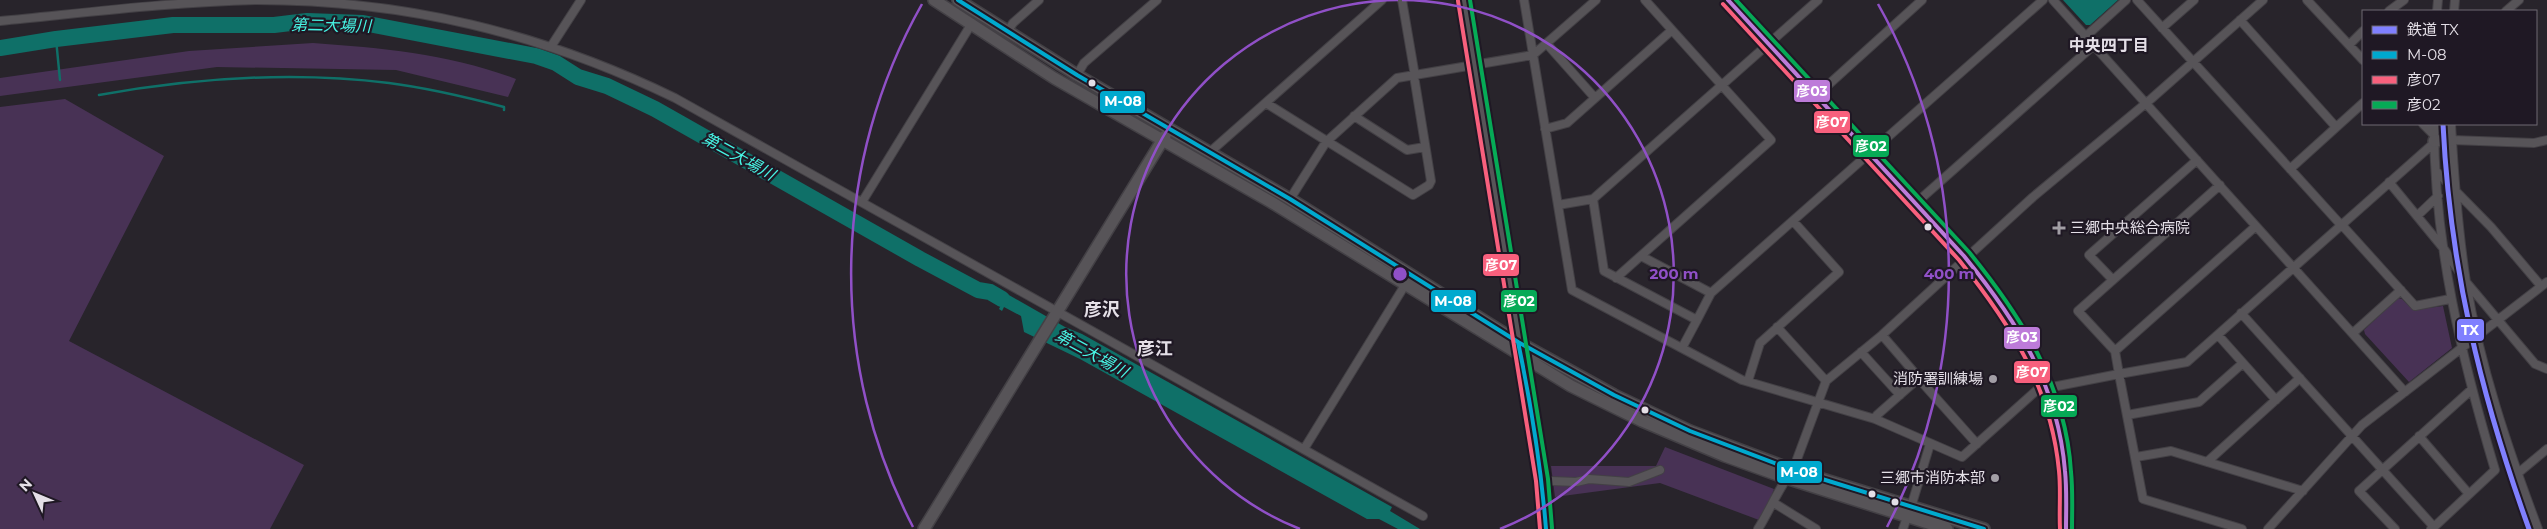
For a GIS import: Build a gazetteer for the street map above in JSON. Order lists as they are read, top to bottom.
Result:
{
  "districts": ["中央四丁目", "彦沢", "彦江"],
  "water": ["第二大場川"],
  "places": {
    "health": ["三郷中央総合病院"],
    "other": ["消防署訓練場", "三郷市消防本部"]
  },
  "lines": [
    "transit line M-08",
    "transit line 彦02",
    "transit line 彦03",
    "transit line 彦07",
    "rail line TX"
  ],
  "legend": [
    "鉄道 TX",
    "M-08",
    "彦07",
    "彦02"
  ],
  "north": "top left",
  "rings": ["200 m", "400 m"]
}
